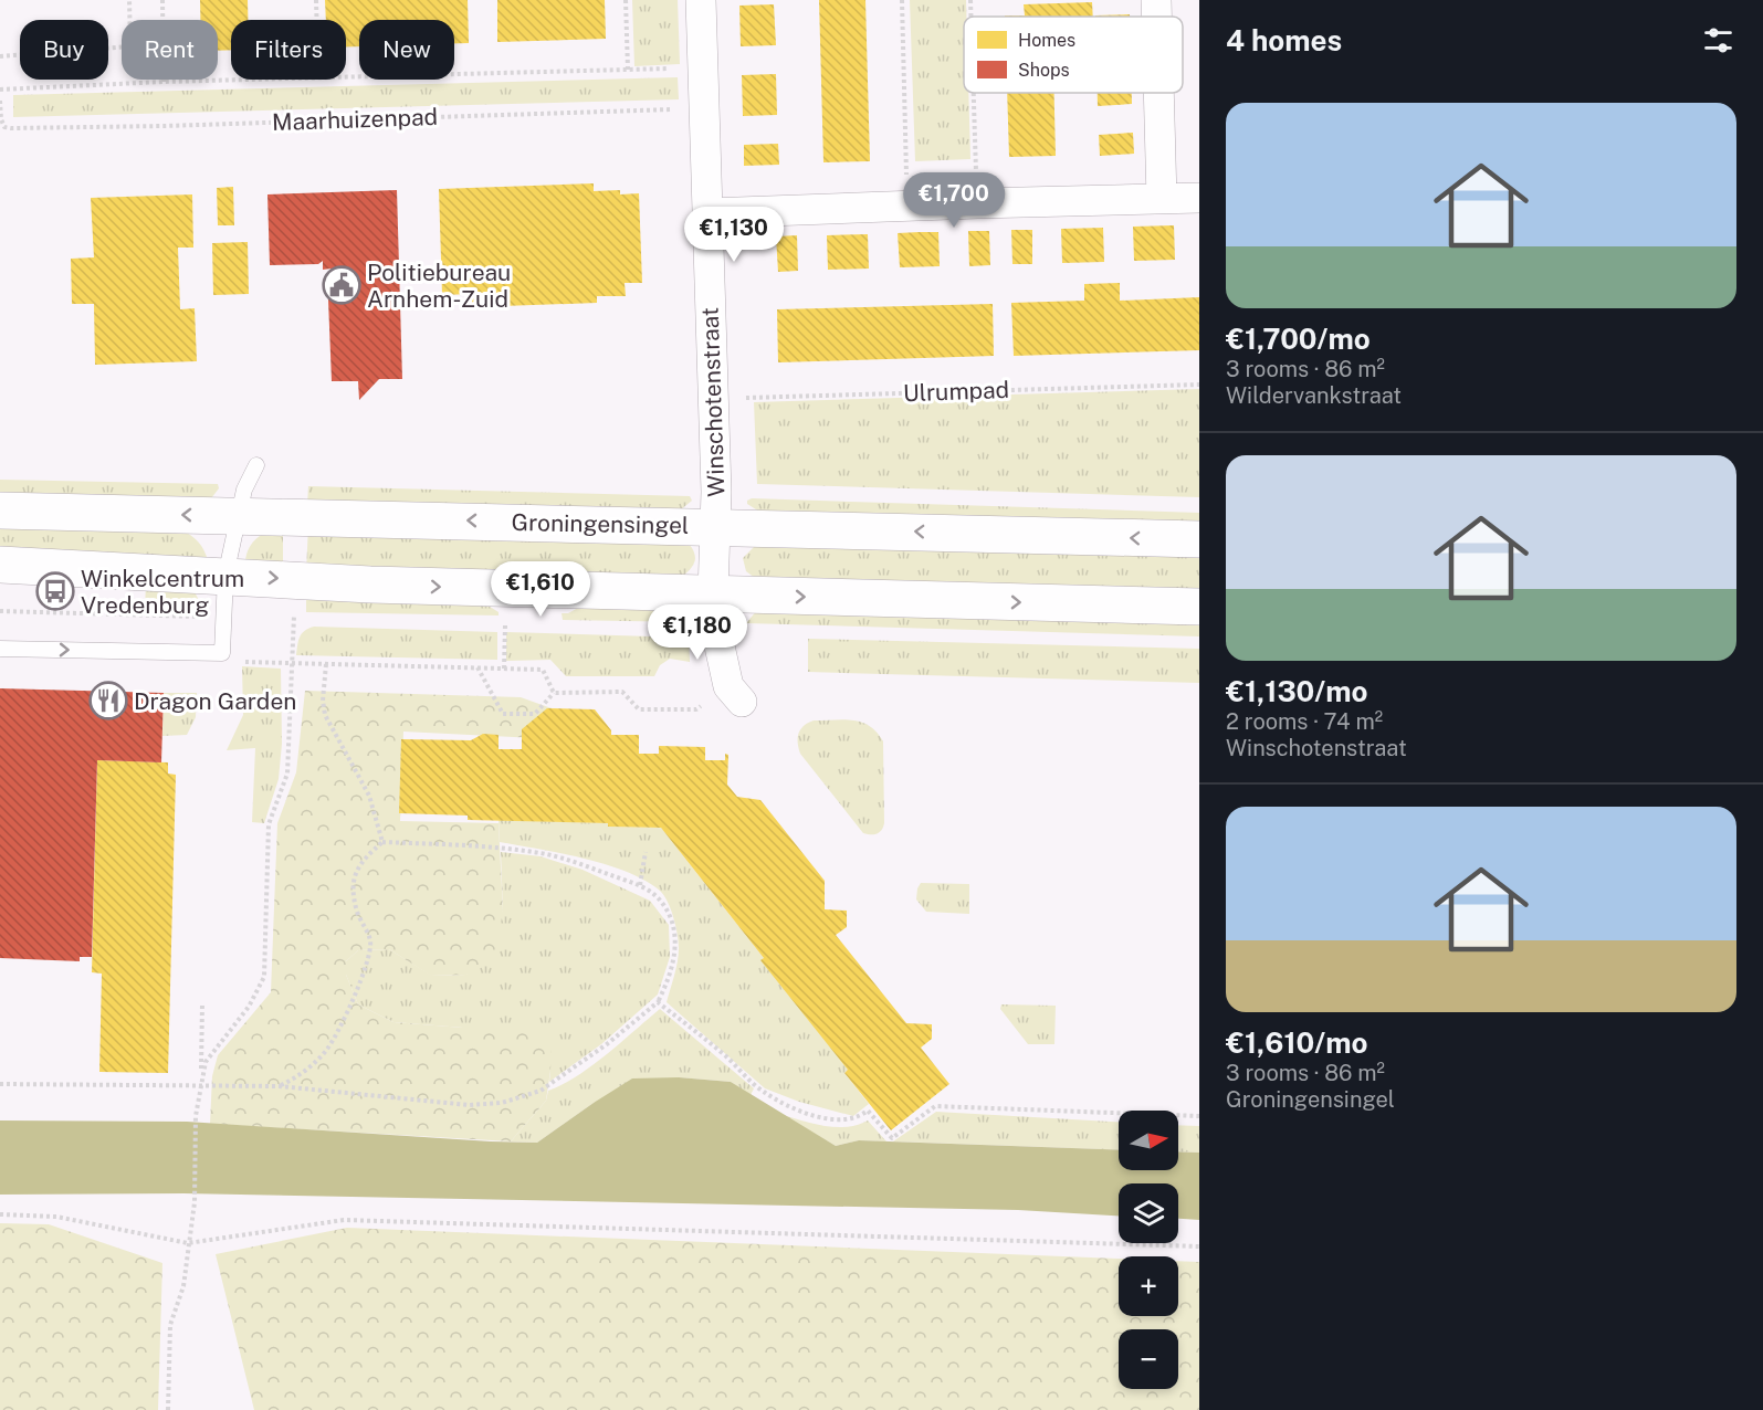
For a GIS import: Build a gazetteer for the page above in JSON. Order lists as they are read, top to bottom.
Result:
{
  "streets": {
    "street": ["Winschotenstraat", "Groningensingel"],
    "path": ["Maarhuizenpad", "Ulrumpad"]
  },
  "crossings": [
    ["Maarhuizenpad", "Winschotenstraat"],
    ["Ulrumpad", "Winschotenstraat"],
    ["Winschotenstraat", "Groningensingel"]
  ],
  "places": {
    "public building": ["Politiebureau Arnhem-Zuid"],
    "bus stop": ["Winkelcentrum Vredenburg"],
    "restaurant": ["Dragon Garden"]
  },
  "legend": ["Homes", "Shops"],
  "north": "right",
  "page": {
    "heading": "4 homes",
    "chip": [
      "Buy",
      "Rent",
      "Filters",
      "New"
    ],
    "list": [
      {
        "name": "€1,700/mo",
        "note": "3 rooms · 86 m² · Wildervankstraat"
      },
      {
        "name": "€1,130/mo",
        "note": "2 rooms · 74 m² · Winschotenstraat"
      },
      {
        "name": "€1,610/mo",
        "note": "3 rooms · 86 m² · Groningensingel"
      }
    ],
    "price": [
      "€1,700",
      "€1,130",
      "€1,610",
      "€1,180"
    ],
    "map_buttons": ["+", "−"]
  }
}
